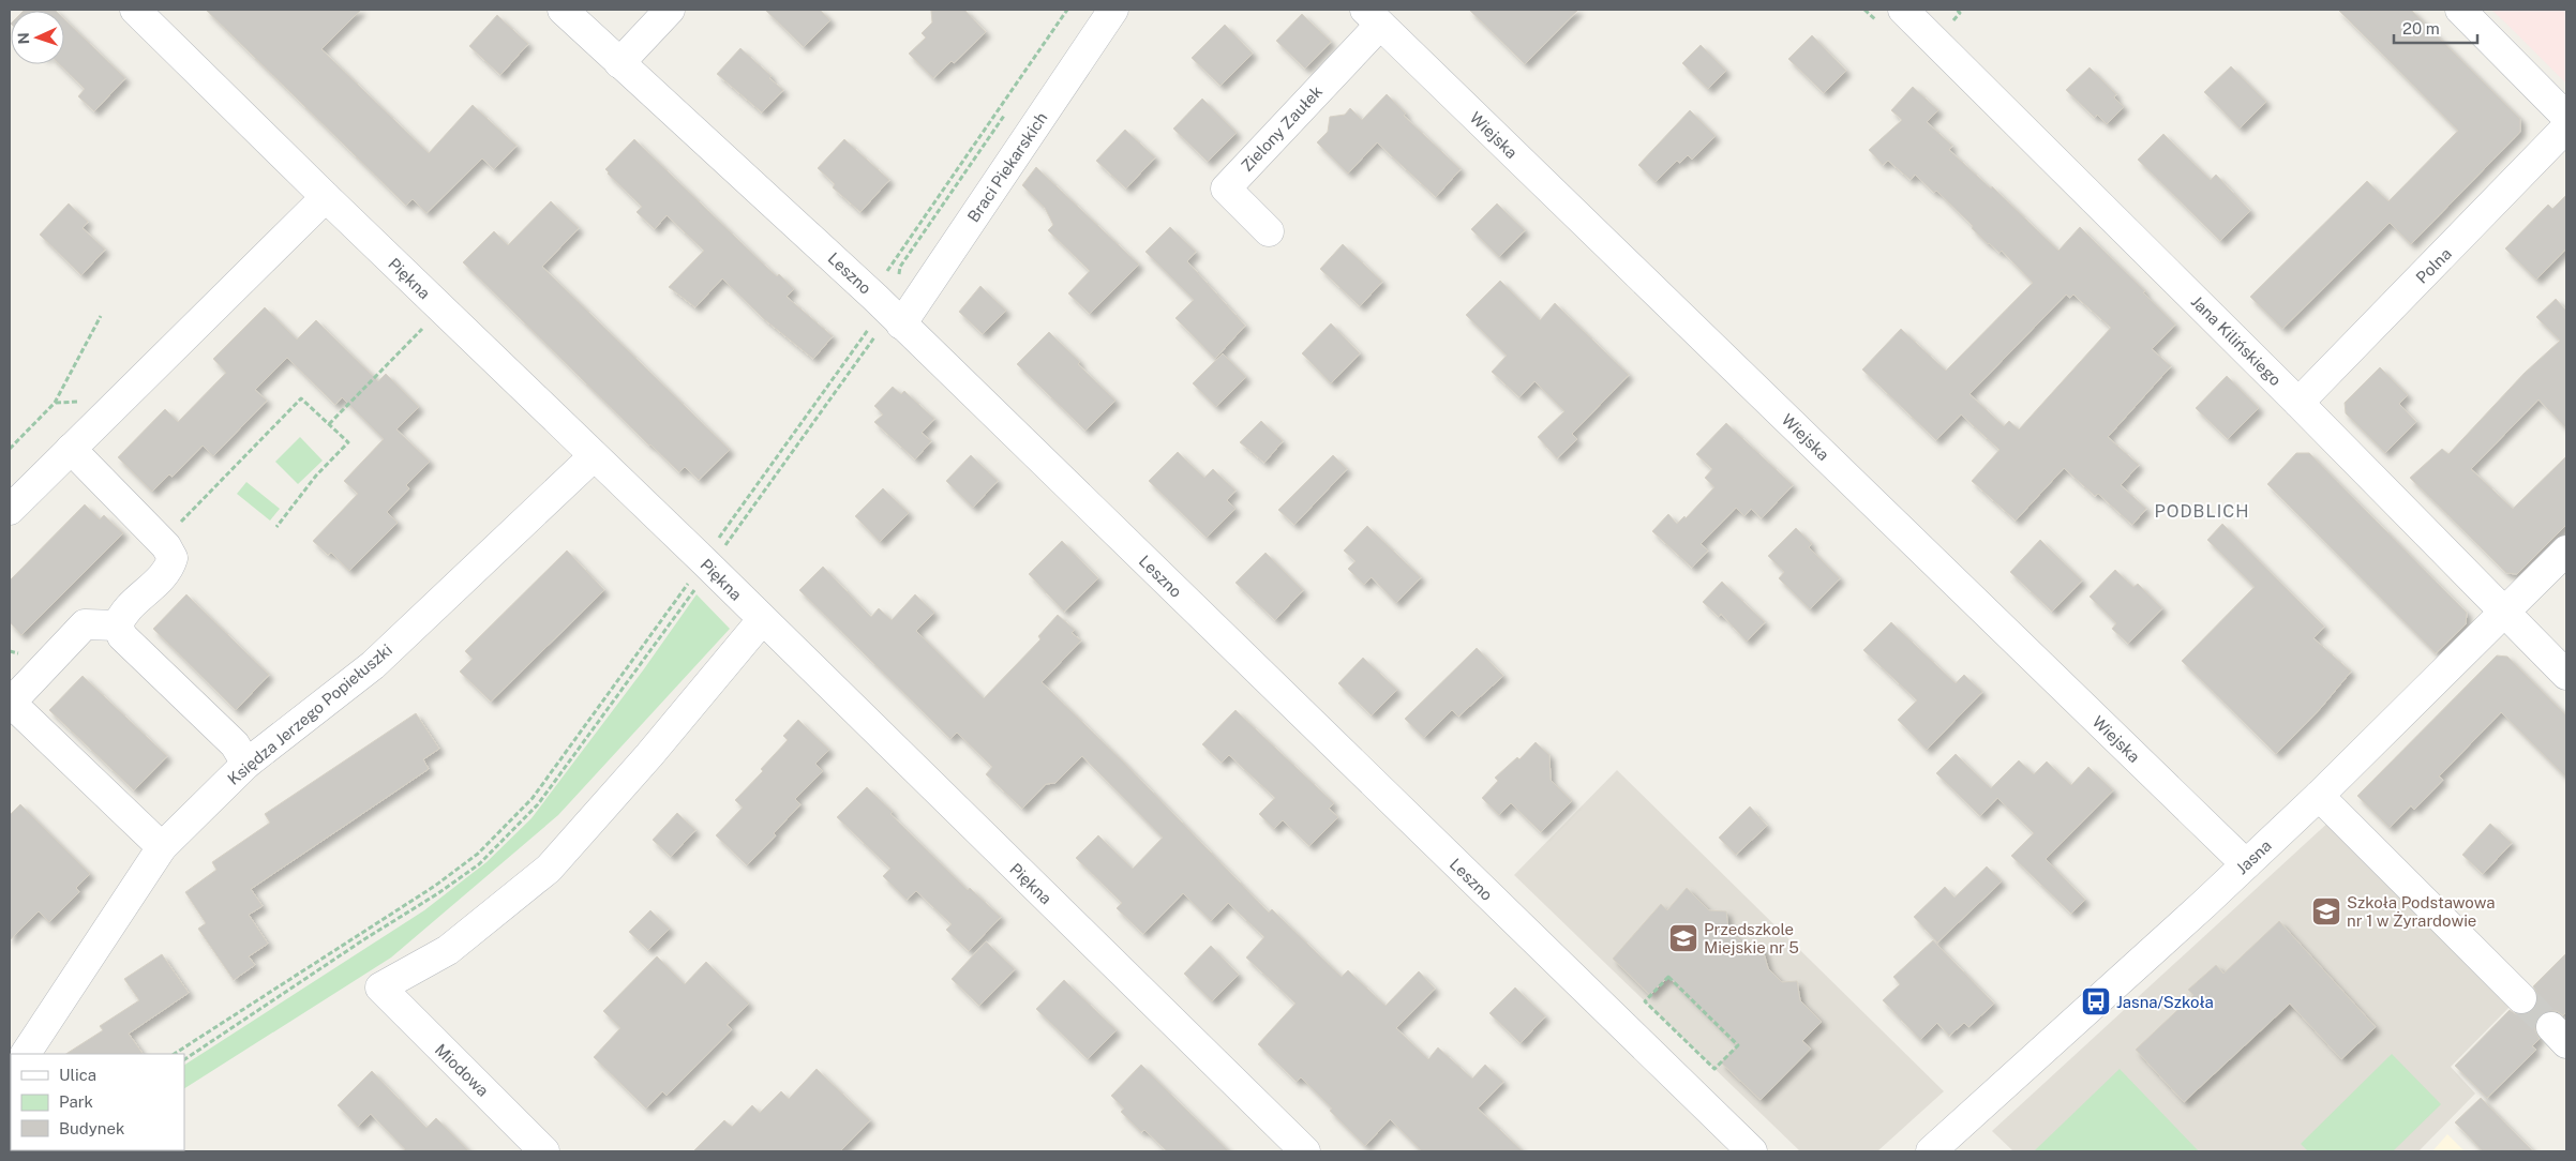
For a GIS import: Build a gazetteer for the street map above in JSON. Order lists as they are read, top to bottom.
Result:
{
  "streets": {
    "street": [
      "Zielony Zaułek",
      "Wiejska",
      "Braci Piekarskich",
      "Polna",
      "Leszno",
      "Piękna",
      "Jana Kilińskiego",
      "Księdza Jerzego Popiełuszki",
      "Jasna",
      "Miodowa"
    ]
  },
  "crossings": [
    ["Zielony Zaułek", "Wiejska"],
    ["Wiejska", "Jasna"],
    ["Braci Piekarskich", "Leszno"],
    ["Polna", "Jana Kilińskiego"],
    ["Piękna", "Księdza Jerzego Popiełuszki"],
    ["Piękna", "Miodowa"],
    ["Jana Kilińskiego", "Jasna"]
  ],
  "districts": ["PODBLICH"],
  "places": {
    "school or university": ["Szkoła Podstawowa nr 1 w Żyrardowie", "Przedszkole Miejskie nr 5"],
    "bus stop": ["Jasna/Szkoła"]
  },
  "legend": ["Ulica", "Park", "Budynek"],
  "scale_bar": "20 m",
  "north": "left"
}
